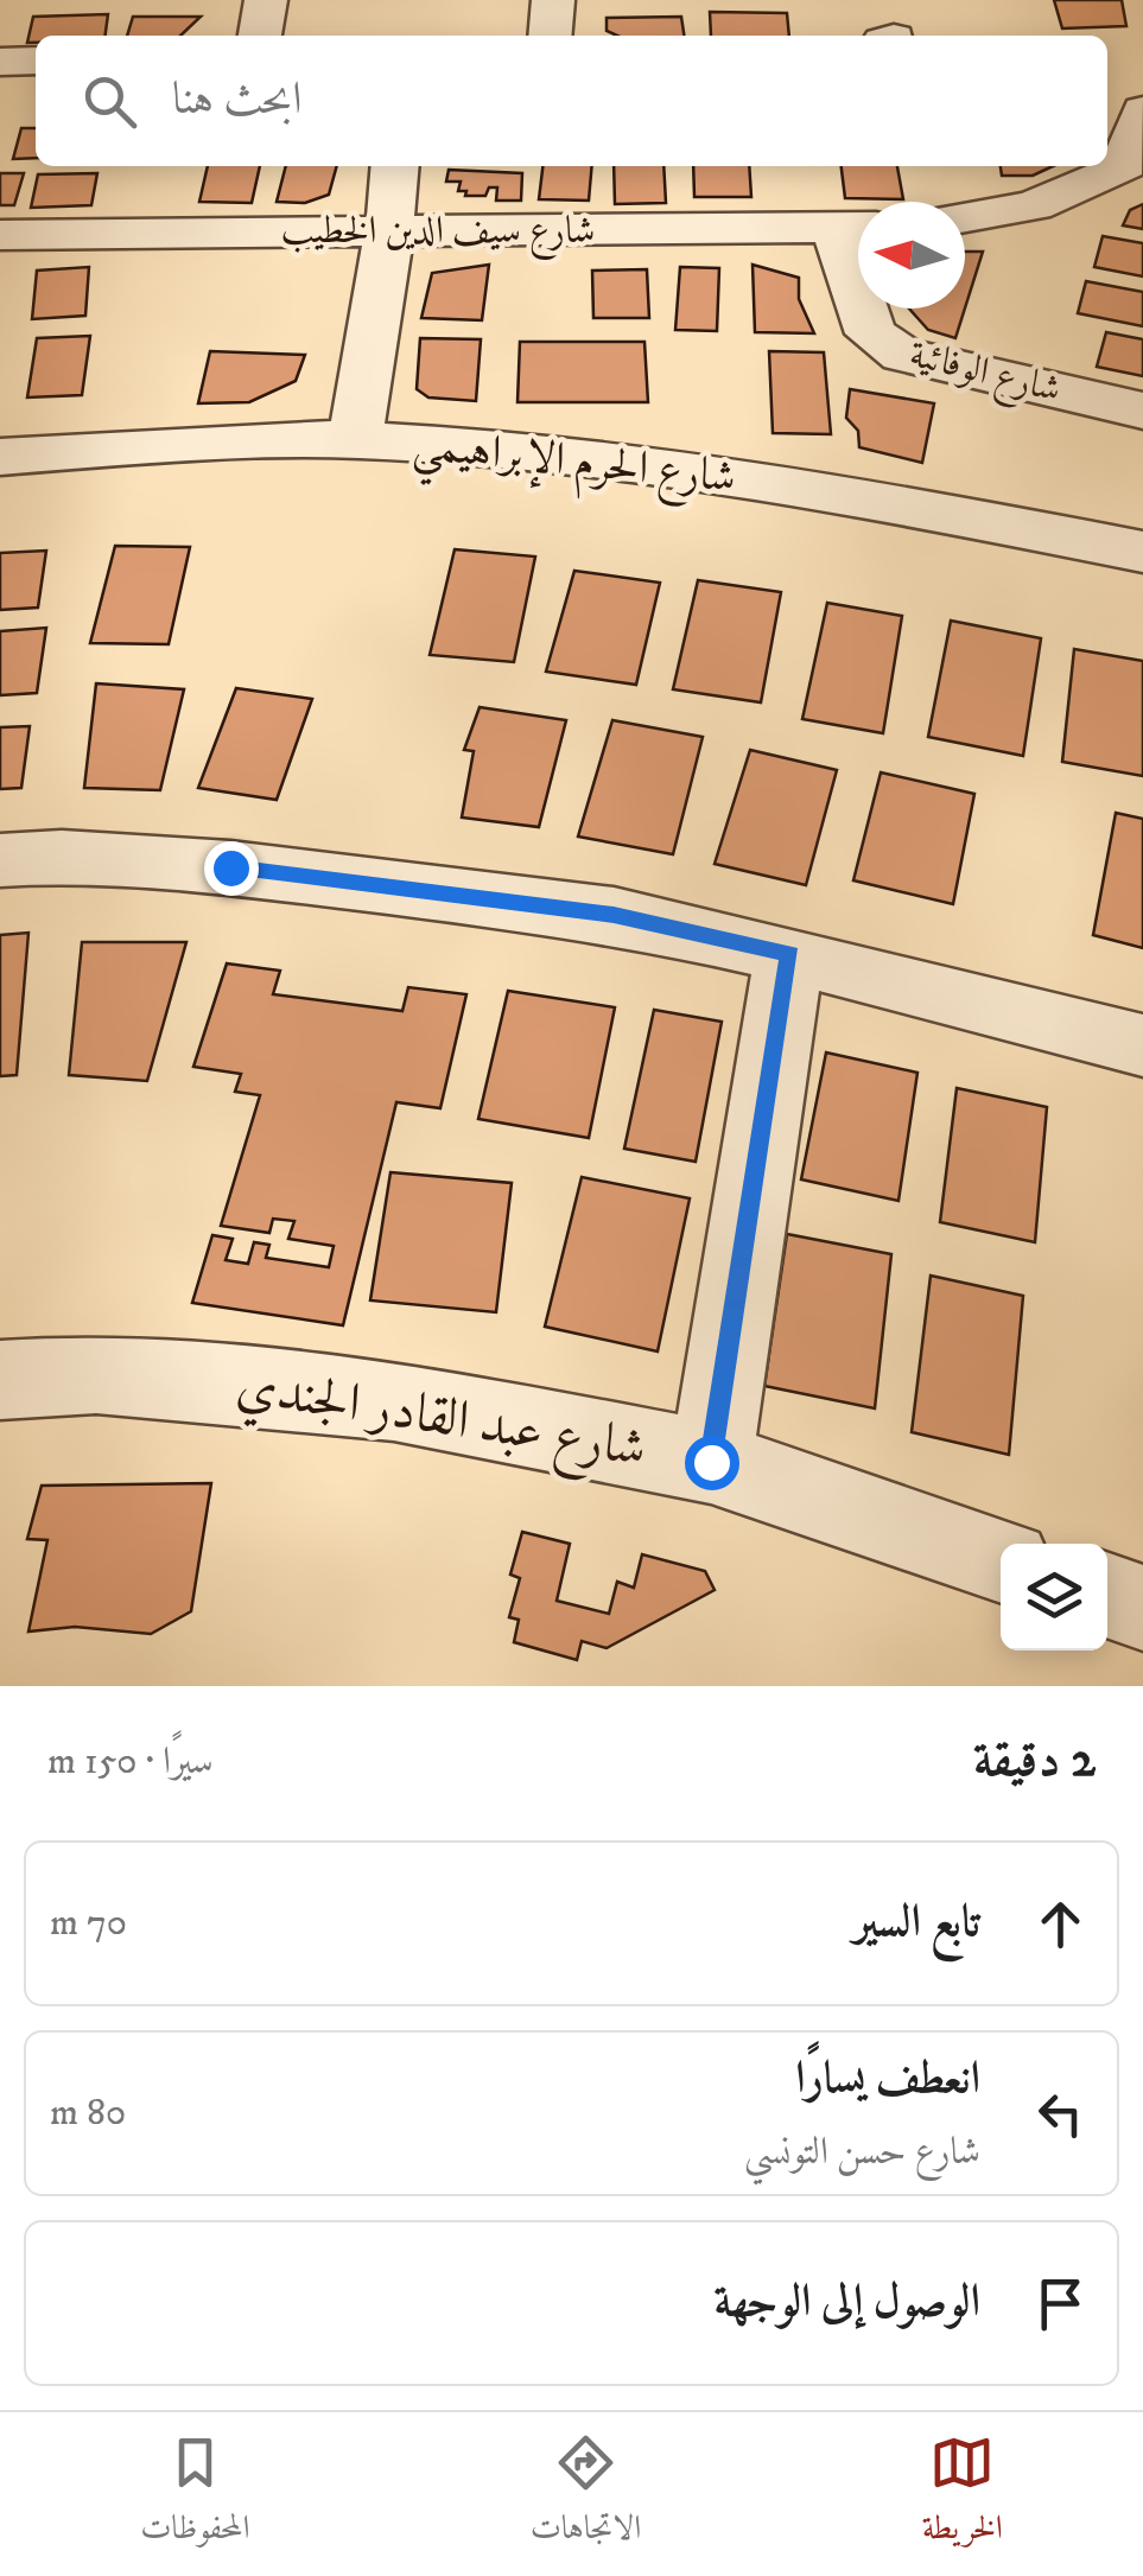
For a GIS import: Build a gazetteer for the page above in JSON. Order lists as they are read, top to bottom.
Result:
{
  "streets": {
    "street": [
      "شارع سيف الدين الخطيب",
      "شارع الوفائية",
      "شارع الحرم الإبراهيمي",
      "شارع عبد القادر الجندي"
    ]
  },
  "crossings": [
    ["شارع سيف الدين الخطيب", "شارع الوفائية"]
  ],
  "north": "left",
  "page": {
    "search": "ابحث هنا",
    "heading": ["2 دقيقة", "سيرًا · 150 m"],
    "list": [
      ["تابع السير", "70 m"],
      ["انعطف يسارًا", "شارع حسن التونسي", "80 m"],
      "الوصول إلى الوجهة"
    ],
    "nav": ["الخريطة", "الاتجاهات", "المحفوظات"]
  }
}
